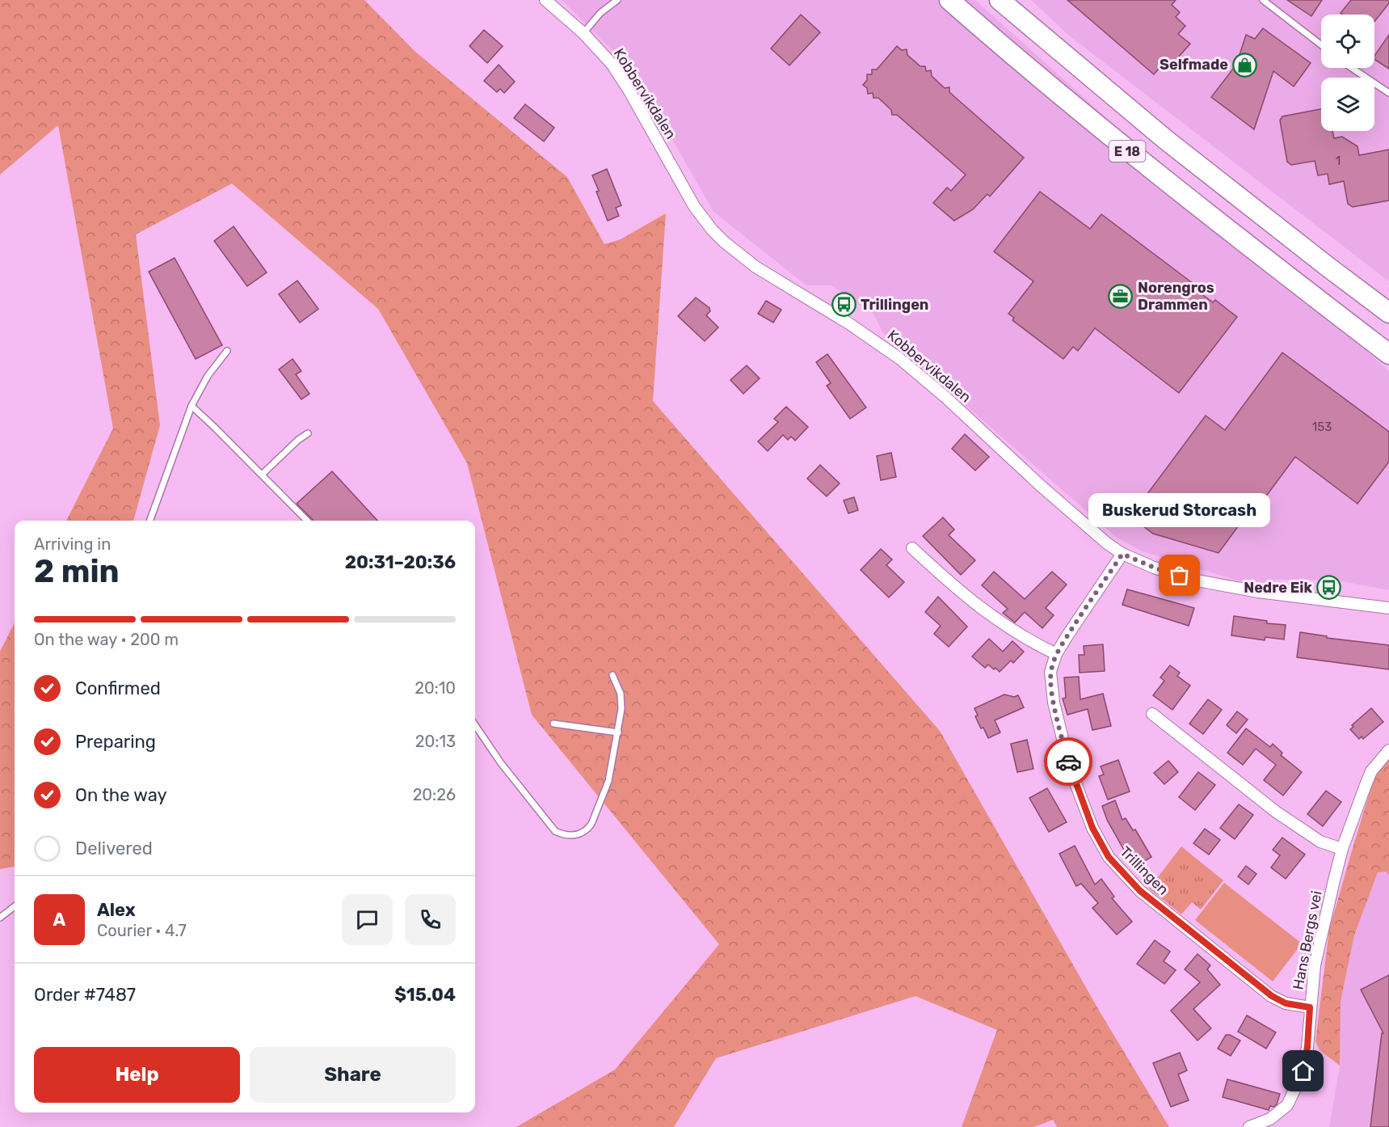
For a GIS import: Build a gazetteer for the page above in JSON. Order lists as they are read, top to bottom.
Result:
{
  "streets": {
    "highway": ["E 18"],
    "street": ["Kobbervikdalen", "Trillingen", "Hans Bergs vei"]
  },
  "crossings": [
    ["Kobbervikdalen", "Trillingen"],
    ["Trillingen", "Hans Bergs vei"]
  ],
  "places": {
    "shop": ["Selfmade"],
    "office": ["Norengros Drammen"],
    "bus stop": ["Trillingen", "Nedre Eik"],
    "other": ["Buskerud Storcash"]
  },
  "house_numbers": ["1", "153"],
  "page": {
    "bubble": "Buskerud Storcash",
    "heading": ["2 min", "Arriving in", "20:31–20:36"],
    "panel": [
      "Alex",
      "Courier · 4.7",
      "Order #7487",
      "$15.04"
    ],
    "bar": "On the way · 200 m",
    "list": [
      ["Confirmed", "20:10"],
      ["Preparing", "20:13"],
      ["On the way", "20:26"],
      "Delivered"
    ],
    "round": "A",
    "buttons": ["Help", "Share"]
  }
}
